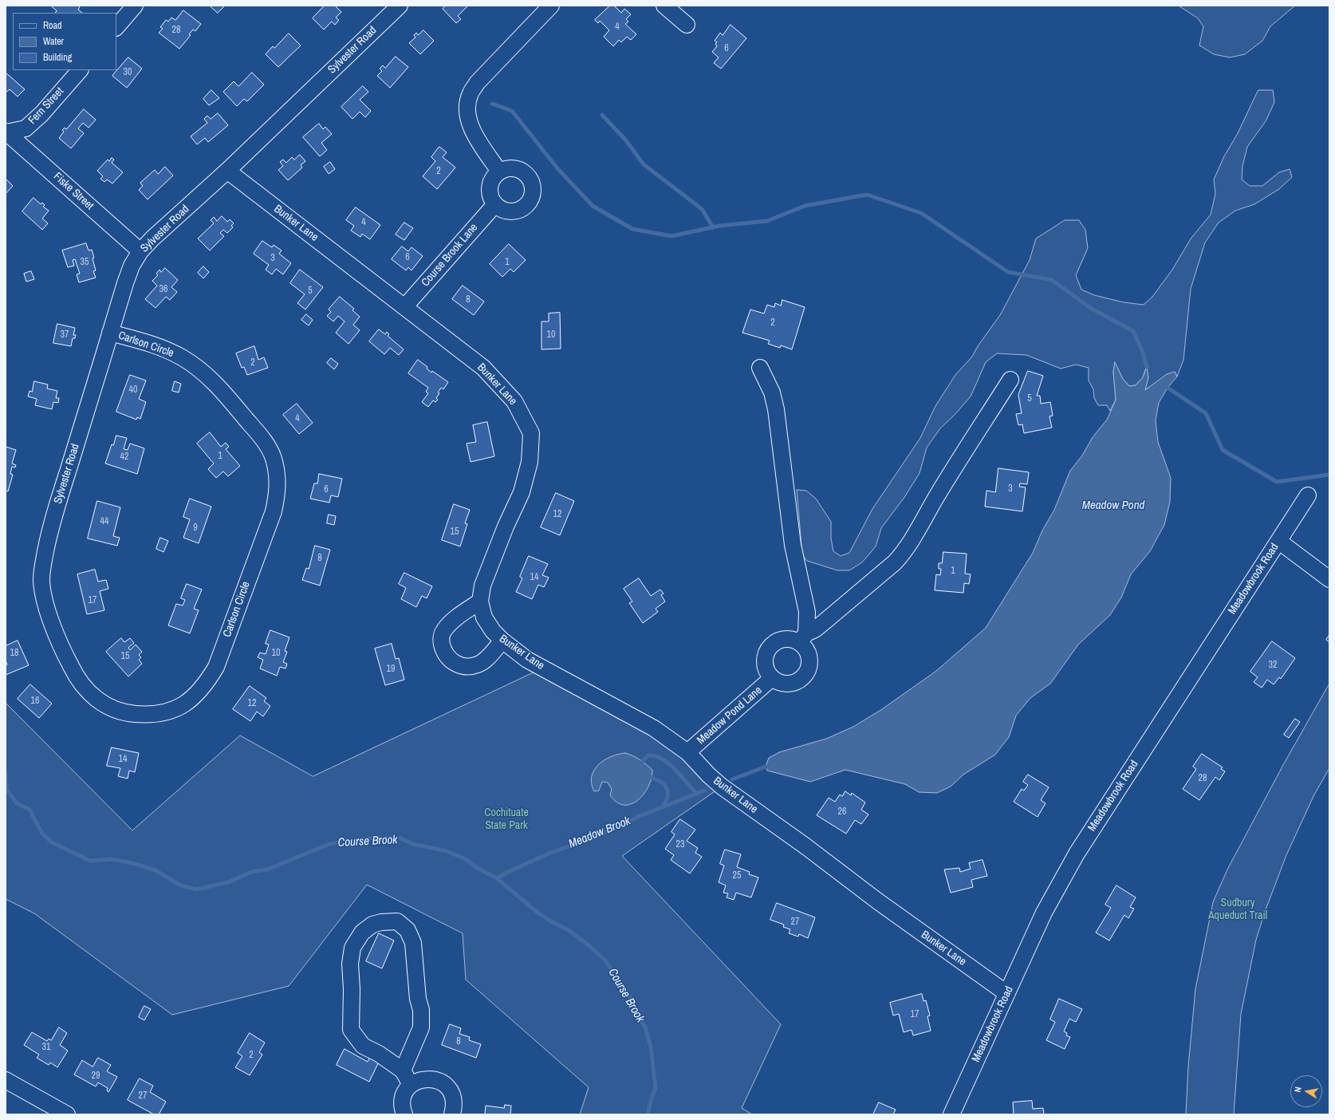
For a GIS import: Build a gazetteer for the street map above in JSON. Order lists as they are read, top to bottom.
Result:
{
  "streets": {
    "street": [
      "Sylvester Road",
      "Fern Street",
      "Fiske Street",
      "Bunker Lane",
      "Course Brook Lane",
      "Carlson Circle",
      "Meadowbrook Road",
      "Meadow Pond Lane"
    ]
  },
  "crossings": [
    ["Sylvester Road", "Fiske Street"],
    ["Sylvester Road", "Bunker Lane"],
    ["Sylvester Road", "Carlson Circle"],
    ["Fern Street", "Fiske Street"],
    ["Bunker Lane", "Course Brook Lane"],
    ["Bunker Lane", "Meadowbrook Road"],
    ["Bunker Lane", "Meadow Pond Lane"]
  ],
  "water": ["Meadow Pond", "Meadow Brook", "Course Brook"],
  "parks": ["Cochituate State Park", "Sudbury Aqueduct Trail"],
  "house_numbers": [
    "4",
    "28",
    "6",
    "30",
    "2",
    "4",
    "6",
    "3",
    "35",
    "1",
    "36",
    "5",
    "8",
    "2",
    "37",
    "10",
    "2",
    "40",
    "5",
    "4",
    "1",
    "42",
    "3",
    "6",
    "12",
    "44",
    "9",
    "15",
    "8",
    "1",
    "14",
    "17",
    "18",
    "10",
    "15",
    "32",
    "19",
    "16",
    "12",
    "14",
    "28",
    "26",
    "23",
    "25",
    "27",
    "17",
    "8",
    "31",
    "2",
    "29",
    "27"
  ],
  "legend": ["Road", "Water", "Building"],
  "north": "left"
}
